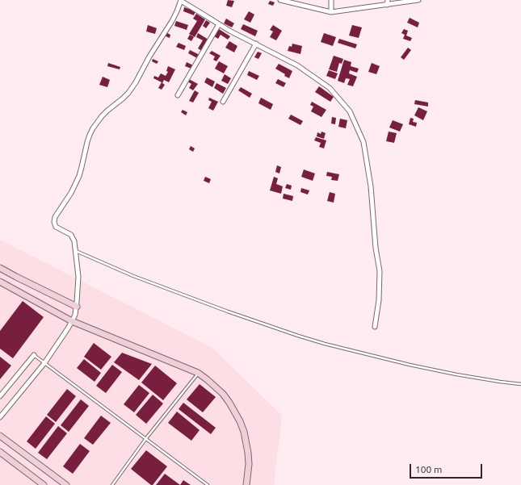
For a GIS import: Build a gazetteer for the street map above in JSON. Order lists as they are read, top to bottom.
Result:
{
  "scale_bar": "100 m"
}
